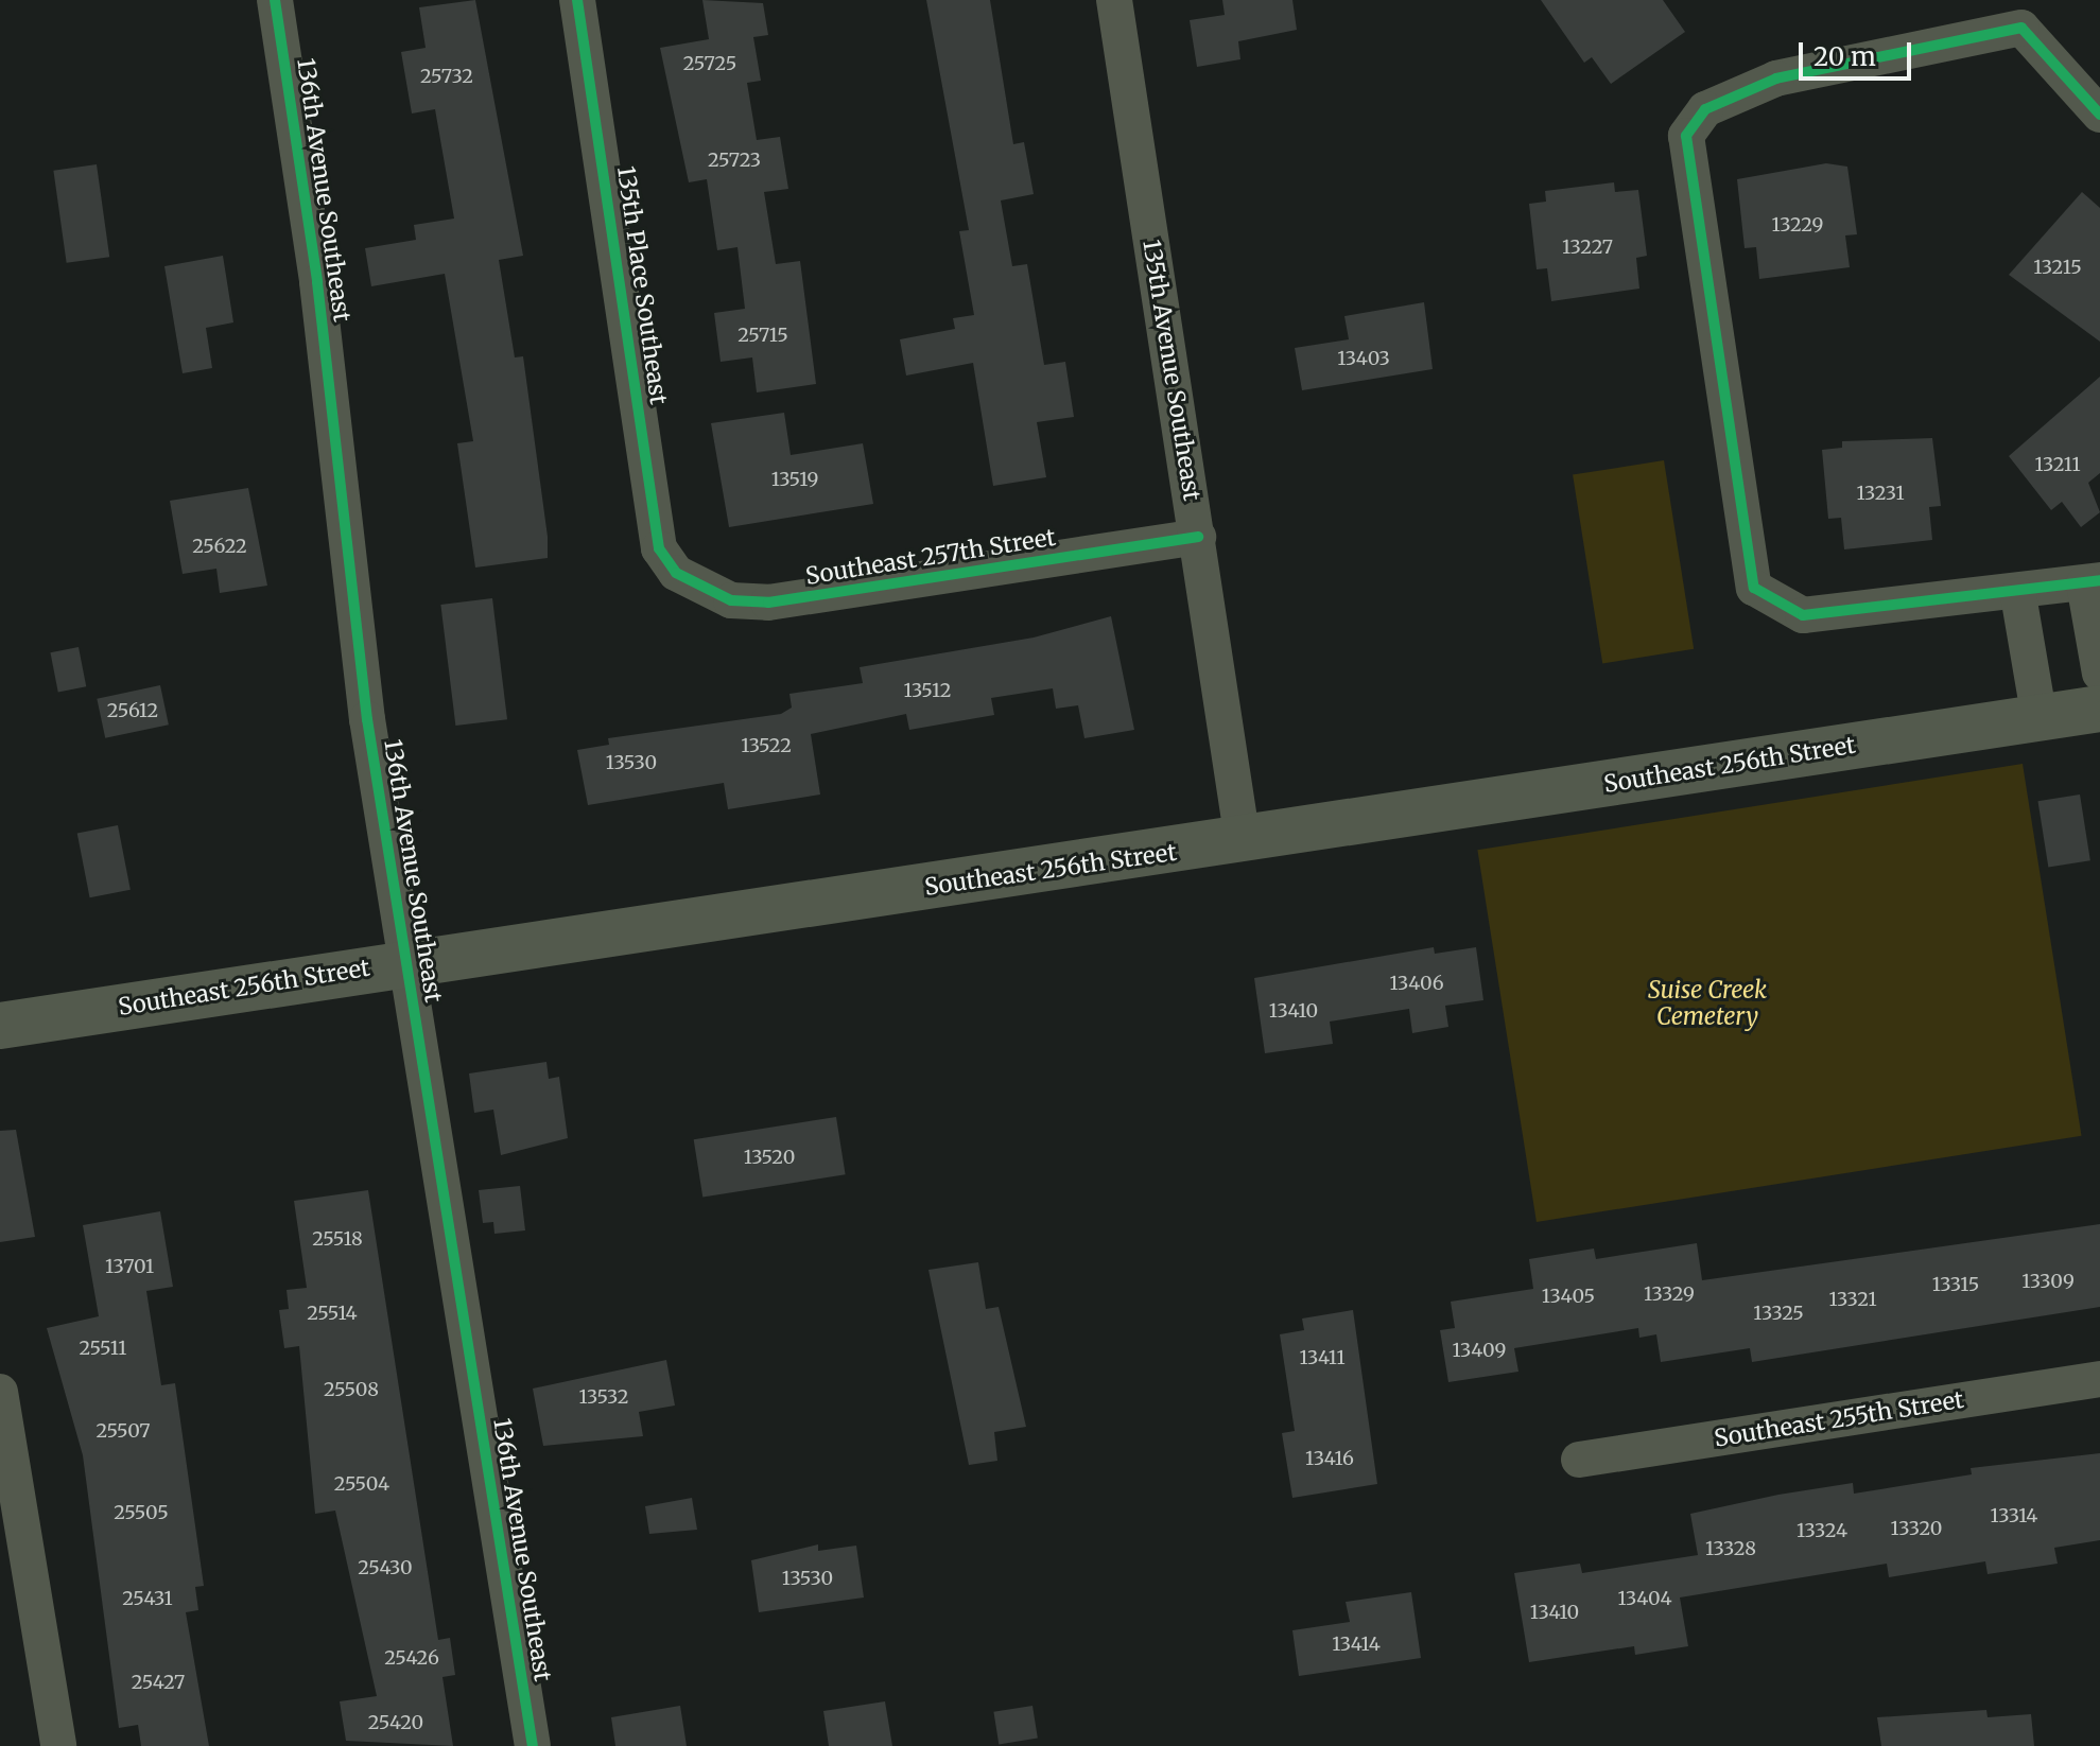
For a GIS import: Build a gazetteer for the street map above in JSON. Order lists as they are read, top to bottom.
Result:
{
  "streets": {
    "main road": ["Southeast 256th Street"],
    "street": [
      "136th Avenue Southeast",
      "135th Place Southeast",
      "135th Avenue Southeast",
      "Southeast 257th Street",
      "Southeast 255th Street"
    ]
  },
  "crossings": [
    ["136th Avenue Southeast", "Southeast 256th Street"],
    ["135th Place Southeast", "Southeast 257th Street"],
    ["135th Avenue Southeast", "Southeast 257th Street"],
    ["135th Avenue Southeast", "Southeast 256th Street"]
  ],
  "parks": ["Suise Creek Cemetery"],
  "house_numbers": [
    "25725",
    "25732",
    "25723",
    "13229",
    "13227",
    "13215",
    "25715",
    "13403",
    "13211",
    "13519",
    "13231",
    "25622",
    "13512",
    "25612",
    "13522",
    "13530",
    "13406",
    "13410",
    "13520",
    "25518",
    "13701",
    "13309",
    "13315",
    "13329",
    "13405",
    "13321",
    "25514",
    "13325",
    "25511",
    "13409",
    "13411",
    "25508",
    "13532",
    "25507",
    "13416",
    "25504",
    "25505",
    "13314",
    "13320",
    "13324",
    "13328",
    "25430",
    "13530",
    "25431",
    "13404",
    "13410",
    "13414",
    "25426",
    "25427",
    "25420"
  ],
  "scale_bar": "20 m"
}
